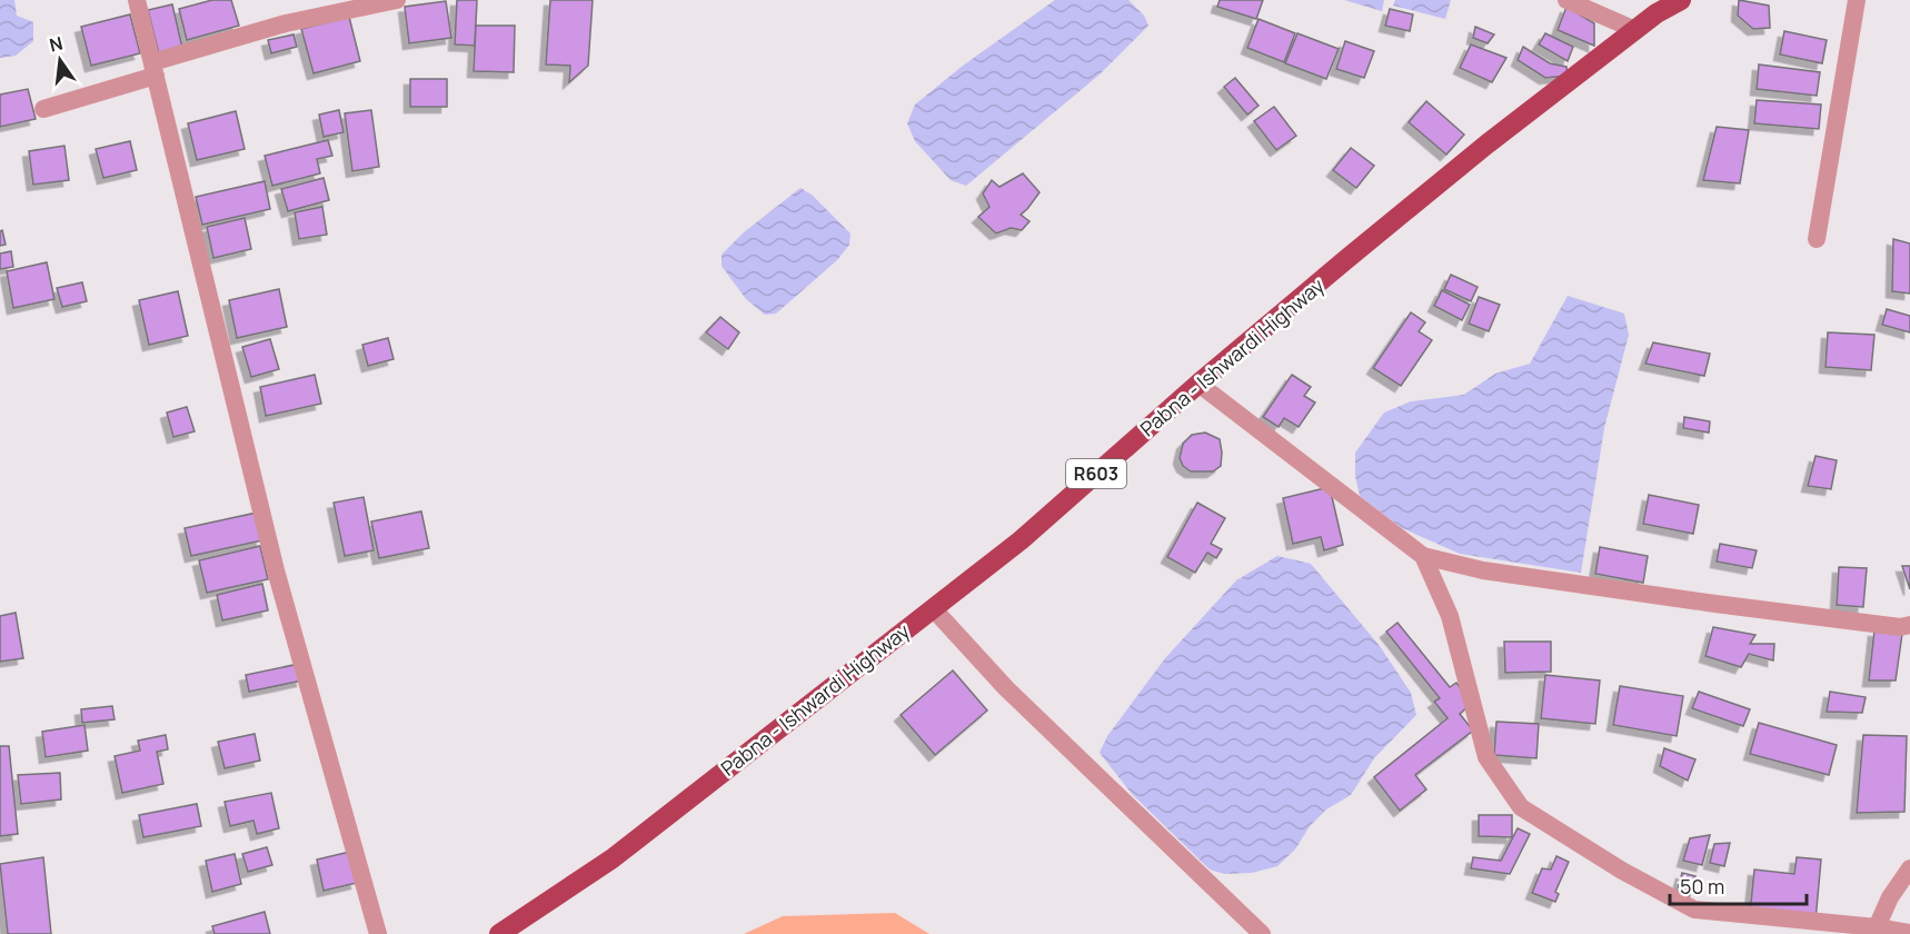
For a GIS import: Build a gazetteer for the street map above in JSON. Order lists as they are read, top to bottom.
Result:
{
  "streets": {
    "main road": ["Pabna - Ishwardi Highway", "R603"]
  },
  "scale_bar": "50 m",
  "north": "top"
}
